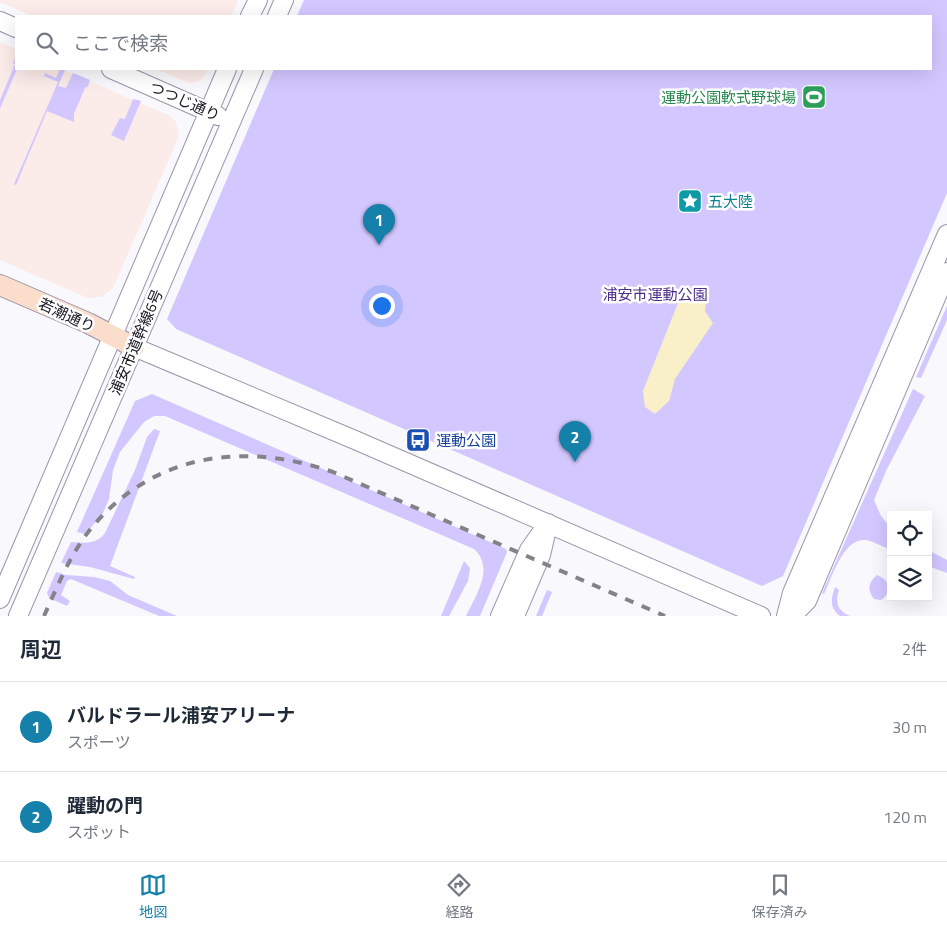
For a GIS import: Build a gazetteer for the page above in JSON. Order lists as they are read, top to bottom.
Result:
{
  "streets": {
    "main road": ["若潮通り"],
    "street": ["つつじ通り", "浦安市道幹線6号"]
  },
  "crossings": [
    ["つつじ通り", "浦安市道幹線6号"],
    ["若潮通り", "浦安市道幹線6号"]
  ],
  "parks": ["浦安市運動公園"],
  "places": {
    "sports": ["運動公園軟式野球場"],
    "place": ["五大陸"],
    "bus stop": ["運動公園"]
  },
  "page": {
    "search": "ここで検索",
    "pins": ["1", "2"],
    "heading": ["周辺", "2件"],
    "list": [
      {
        "mark": "1",
        "name": "バルドラール浦安アリーナ",
        "note": "スポーツ",
        "value": "30 m"
      },
      {
        "mark": "2",
        "name": "躍動の門",
        "note": "スポット",
        "value": "120 m"
      }
    ],
    "nav": ["地図", "経路", "保存済み"]
  }
}
